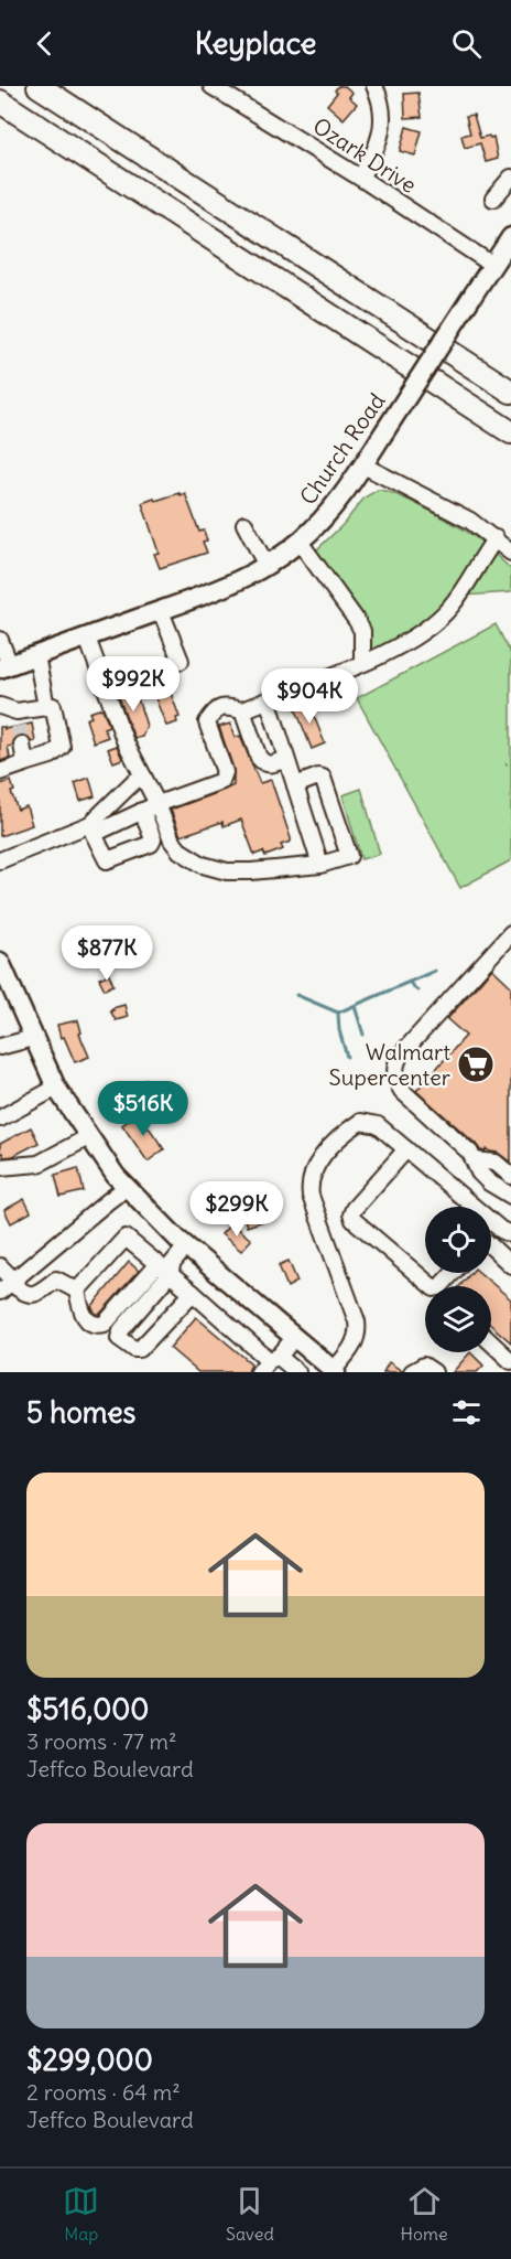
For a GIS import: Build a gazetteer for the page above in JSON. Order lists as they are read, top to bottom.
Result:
{
  "streets": {
    "main road": ["Church Road"],
    "street": ["Ozark Drive"]
  },
  "crossings": [
    ["Ozark Drive", "Church Road"]
  ],
  "places": {
    "supermarket": ["Walmart Supercenter"]
  },
  "page": {
    "header": "Keyplace",
    "price": [
      "$992K",
      "$904K",
      "$877K",
      "$516K",
      "$299K"
    ],
    "heading": "5 homes",
    "list": [
      {
        "name": "$516,000",
        "note": "3 rooms · 77 m² · Jeffco Boulevard"
      },
      {
        "name": "$299,000",
        "note": "2 rooms · 64 m² · Jeffco Boulevard"
      }
    ],
    "tabs": ["Map", "Saved", "Home"]
  }
}
